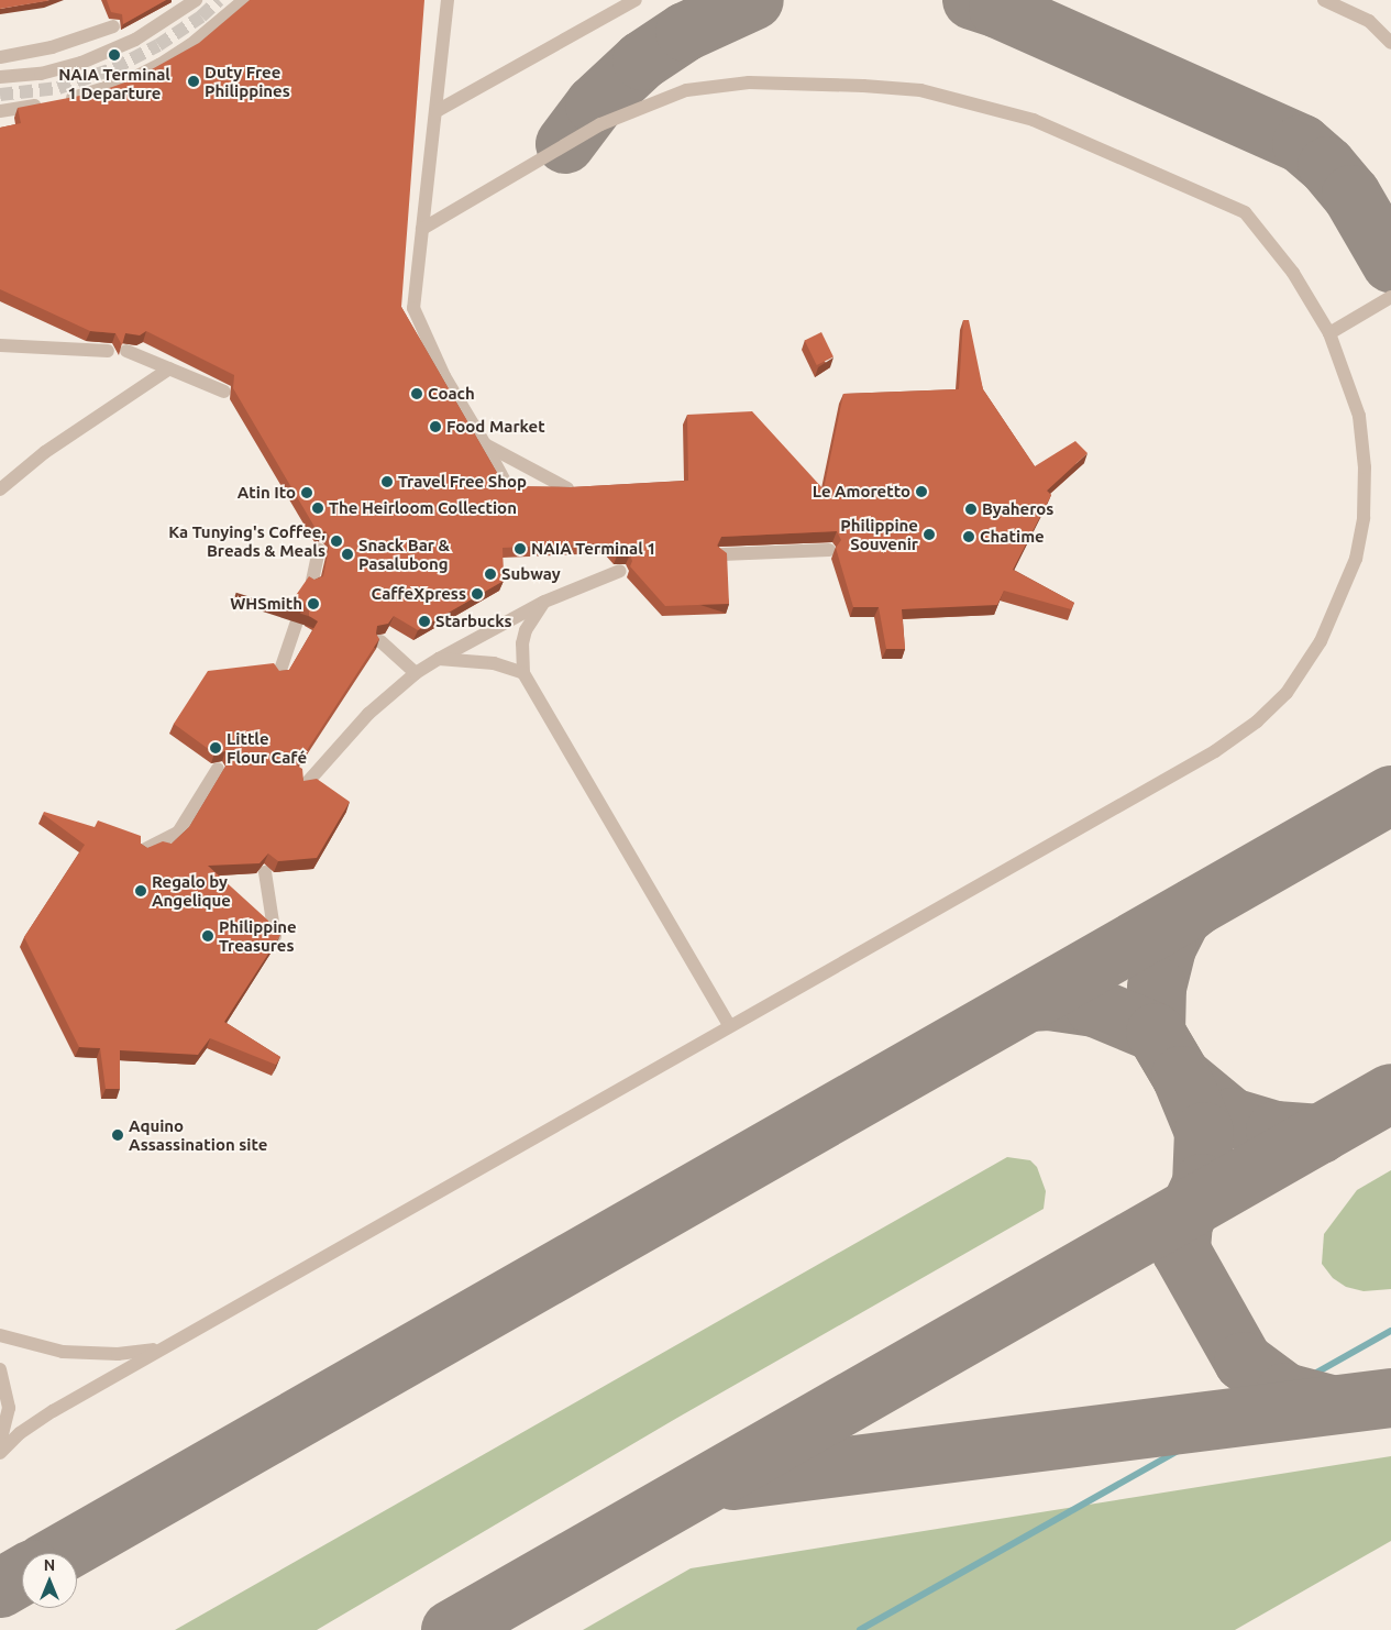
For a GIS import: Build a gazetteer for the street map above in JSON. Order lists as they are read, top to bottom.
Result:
{
  "places": [
    "NAIA Terminal 1 Departure",
    "Duty Free Philippines",
    "Coach",
    "Food Market",
    "Travel Free Shop",
    "Le Amoretto",
    "Atin Ito",
    "The Heirloom Collection",
    "Byaheros",
    "Philippine Souvenir",
    "Chatime",
    "Ka Tunying's Coffee, Breads & Meals",
    "NAIA Terminal 1",
    "Snack Bar & Pasalubong",
    "Subway",
    "CaffeXpress",
    "WHSmith",
    "Starbucks",
    "Little Flour Café",
    "Regalo by Angelique",
    "Philippine Treasures",
    "Aquino Assassination site"
  ],
  "north": "top"
}
